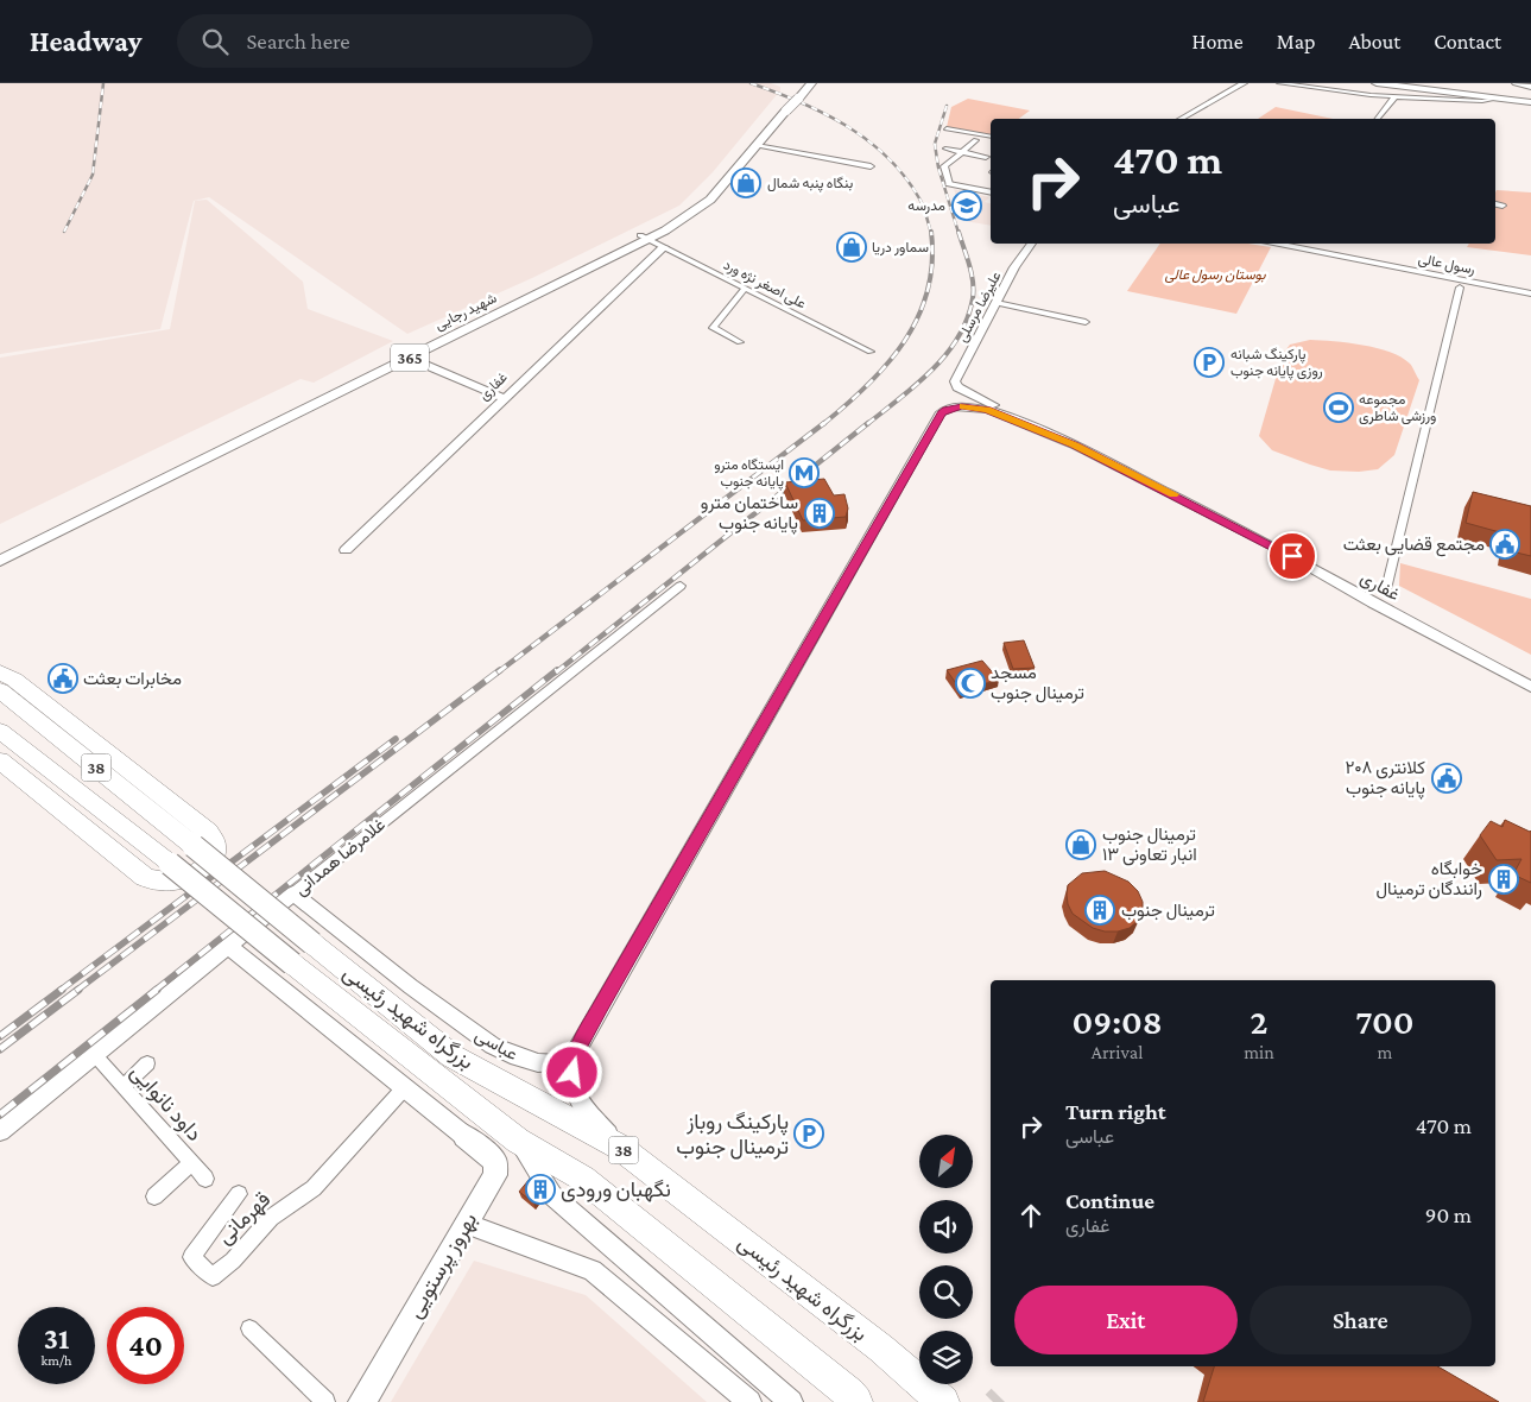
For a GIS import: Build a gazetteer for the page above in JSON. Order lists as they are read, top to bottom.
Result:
{
  "streets": {
    "highway": ["38", "بزرگراه شهید رئیسی"],
    "main road": ["شهید رجایی", "365", "بهروز پرستویی"],
    "street": [
      "رسول عالی",
      "علی اصغر نژه ورد",
      "علیرضا مرسلی",
      "غفاری",
      "غلامرضا همدانی",
      "عباسی",
      "داود نانوایی",
      "قهرمانی"
    ]
  },
  "crossings": [
    ["علی اصغر نژه ورد", "شهید رجایی"],
    ["علی اصغر نژه ورد", "غفاری"],
    ["علیرضا مرسلی", "غفاری"],
    ["شهید رجایی", "365"],
    ["غلامرضا همدانی", "عباسی"],
    ["غلامرضا همدانی", "داود نانوایی"]
  ],
  "parks": ["بوستان رسول عالی"],
  "places": {
    "shop": ["بنگاه پنبه شمال", "سماور دریا", "ترمینال جنوب انبار تعاونی ۱۳"],
    "school or university": ["مدرسه"],
    "parking": ["پارکینگ شبانه روزی پایانه جنوب", "پارکینگ روباز ترمینال جنوب"],
    "sports": ["مجموعه ورزشی شاطری"],
    "metro station": ["ایستگاه مترو پایانه جنوب"],
    "building": [
      "ساختمان مترو پایانه جنوب",
      "خوابگاه رانندگان ترمینال",
      "ترمینال جنوب",
      "نگهبان ورودی"
    ],
    "public building": ["مجتمع قضایی بعثت", "مخابرات بعثت", "کلانتری ۲۰۸ پایانه جنوب"],
    "mosque": ["مسجد ترمینال جنوب"]
  },
  "north": "top right",
  "page": {
    "header": "Headway",
    "search": "Search here",
    "nav": [
      "Home",
      "Map",
      "About",
      "Contact"
    ],
    "turn": ["470 m", "عباسی"],
    "eta": [
      "09:08",
      "Arrival",
      "2",
      "min",
      "700",
      "m"
    ],
    "list": [
      {
        "name": "Turn right",
        "note": "عباسی",
        "value": "470 m"
      },
      {
        "name": "Continue",
        "note": "غفاری",
        "value": "90 m"
      }
    ],
    "buttons": ["Exit", "Share"],
    "speed": "31 km/h",
    "limit": "40"
  }
}
